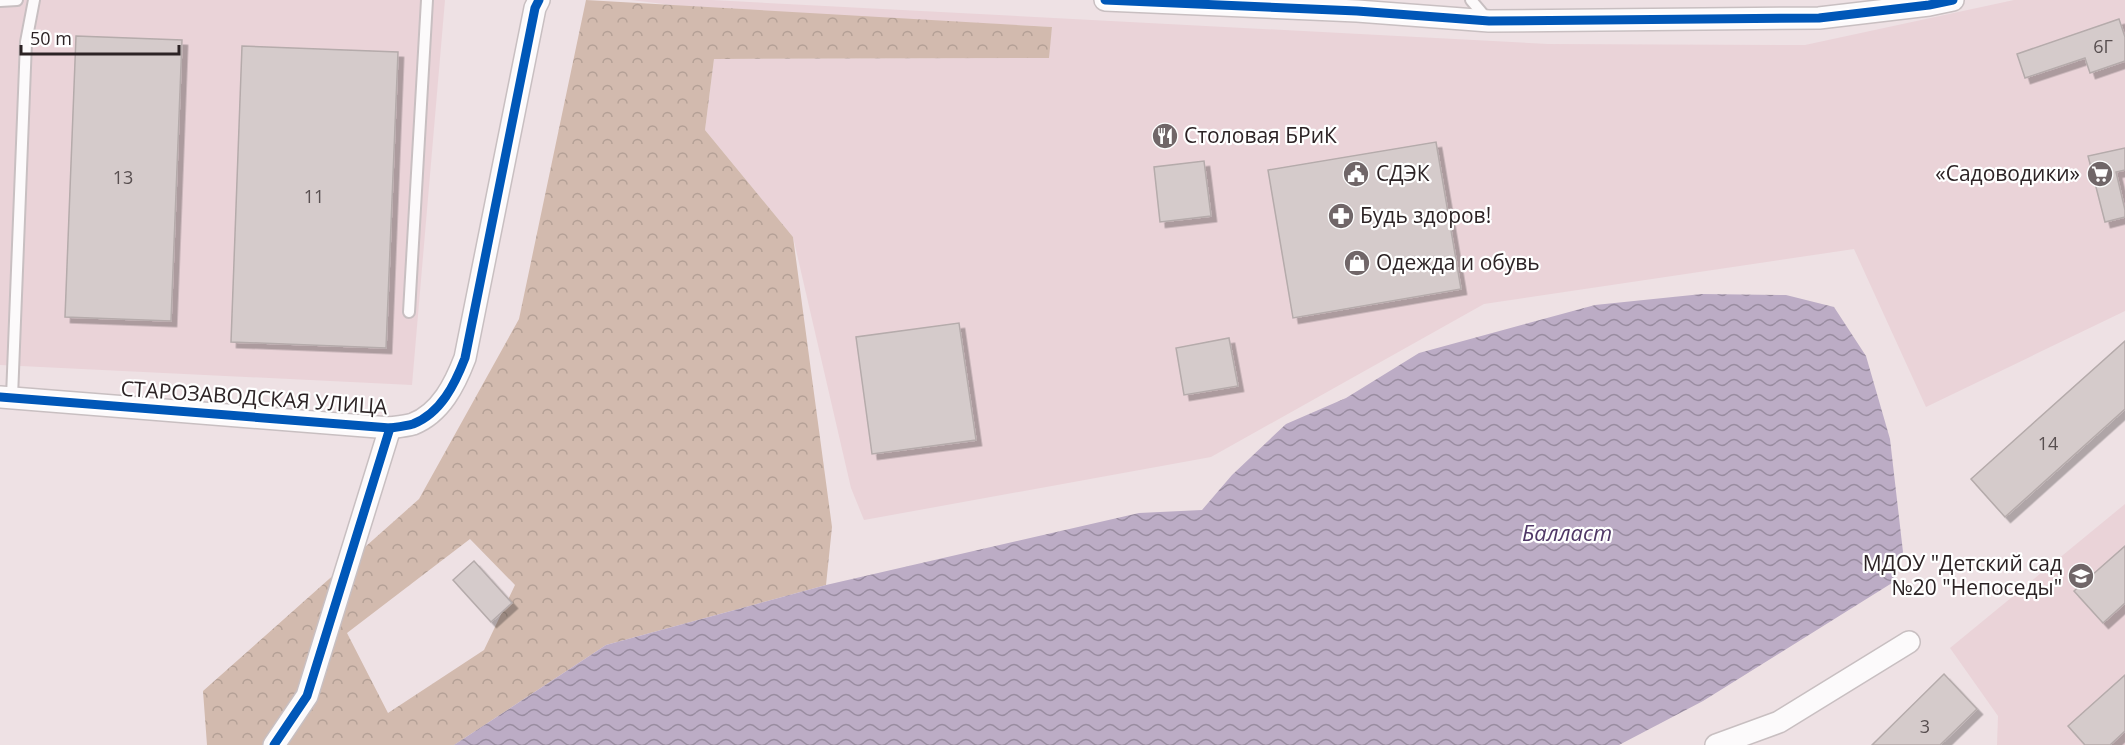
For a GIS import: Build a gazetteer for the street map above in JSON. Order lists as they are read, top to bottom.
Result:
{
  "streets": {
    "street": ["СТАРОЗАВОДСКАЯ УЛИЦА"]
  },
  "water": ["Балласт"],
  "places": {
    "restaurant": ["Столовая БРиК"],
    "public building": ["СДЭК"],
    "supermarket": ["«Садоводики»"],
    "pharmacy": ["Будь здоров!"],
    "shop": ["Одежда и обувь"],
    "school or university": ["МДОУ \"Детский сад №20 \"Непоседы\""]
  },
  "house_numbers": [
    "6Г",
    "13",
    "11",
    "14",
    "3"
  ],
  "scale_bar": "50 m"
}
